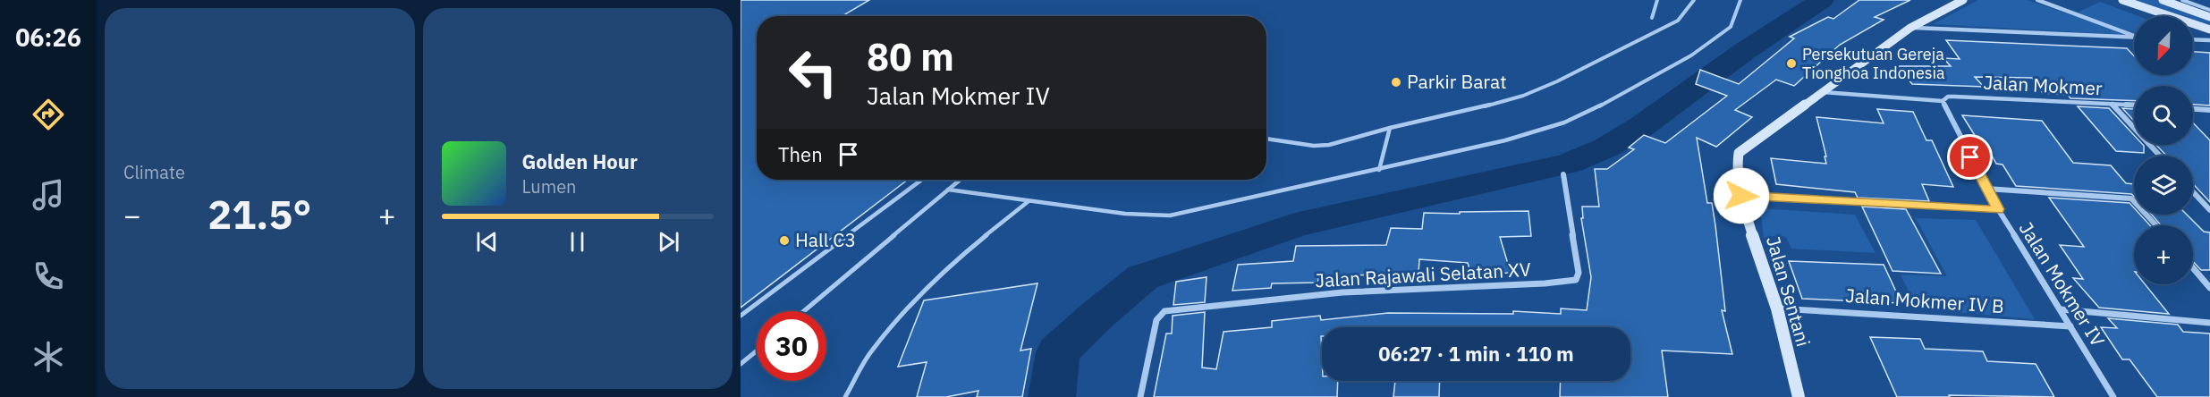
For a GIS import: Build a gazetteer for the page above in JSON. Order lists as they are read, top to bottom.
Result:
{
  "streets": {
    "street": [
      "Jalan Mokmer",
      "Jalan Rajawali Selatan XV",
      "Jalan Mokmer IV",
      "Jalan Sentani",
      "Jalan Mokmer IV B"
    ]
  },
  "crossings": [
    ["Jalan Mokmer", "Jalan Mokmer IV"],
    ["Jalan Mokmer", "Jalan Sentani"],
    ["Jalan Mokmer IV", "Jalan Mokmer IV B"],
    ["Jalan Sentani", "Jalan Mokmer IV B"]
  ],
  "places": ["Persekutuan Gereja Tionghoa Indonesia", "Parkir Barat", "Hall C3"],
  "north": "bottom left",
  "page": {
    "tabs": "06:26",
    "tile": "Climate",
    "map_buttons": "+",
    "turn": ["80 m", "Jalan Mokmer IV"],
    "then": "Then",
    "song": ["Golden Hour", "Lumen"],
    "heat": ["−", "21.5°", "+"],
    "limit": "30",
    "trip": "06:27 · 1 min · 110 m"
  }
}
